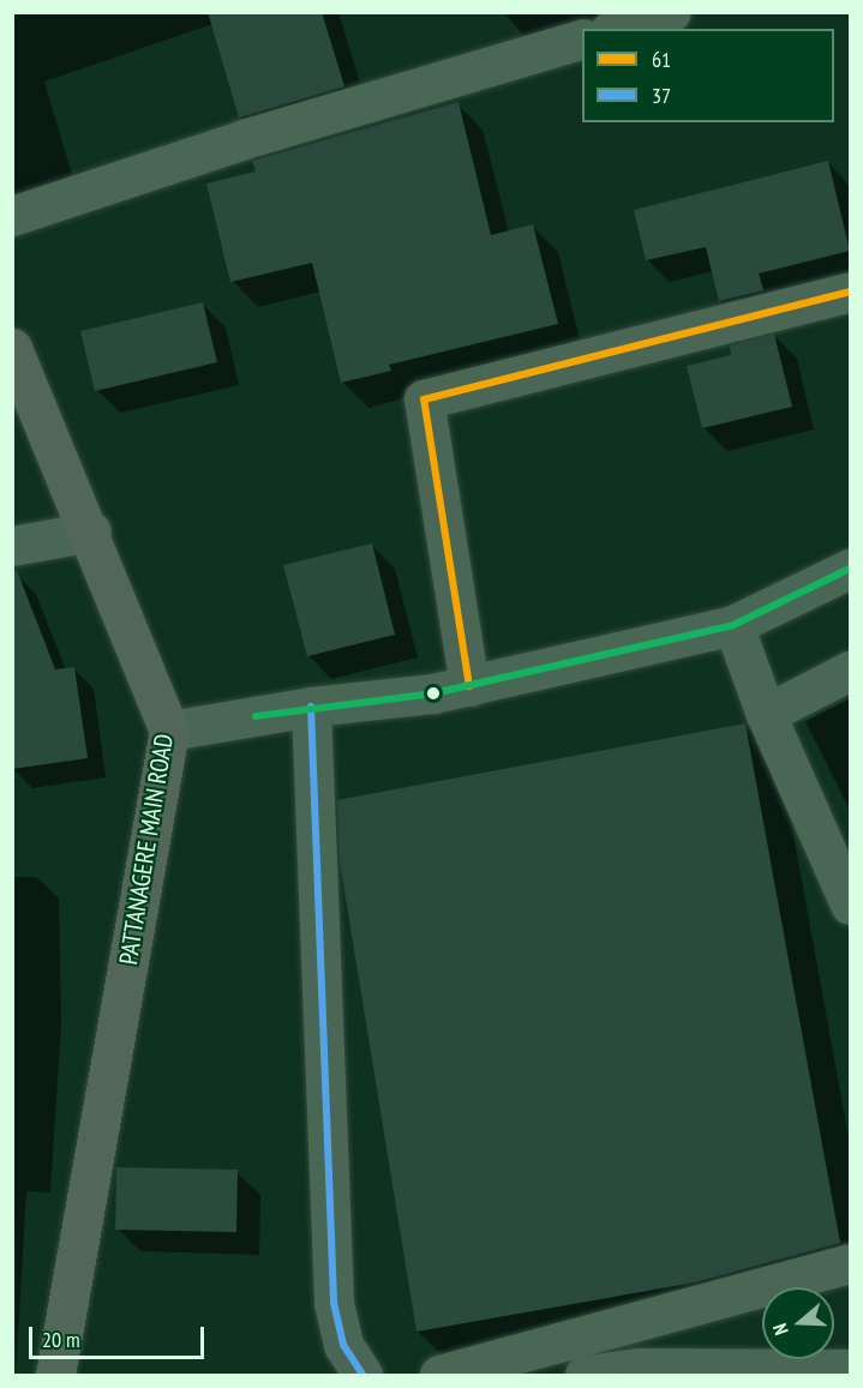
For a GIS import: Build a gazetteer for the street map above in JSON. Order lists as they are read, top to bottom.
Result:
{
  "streets": {
    "street": ["PATTANAGERE MAIN ROAD"]
  },
  "lines": ["transit line 61", "transit line 37"],
  "legend": ["61", "37"],
  "scale_bar": "20 m",
  "north": "left"
}
